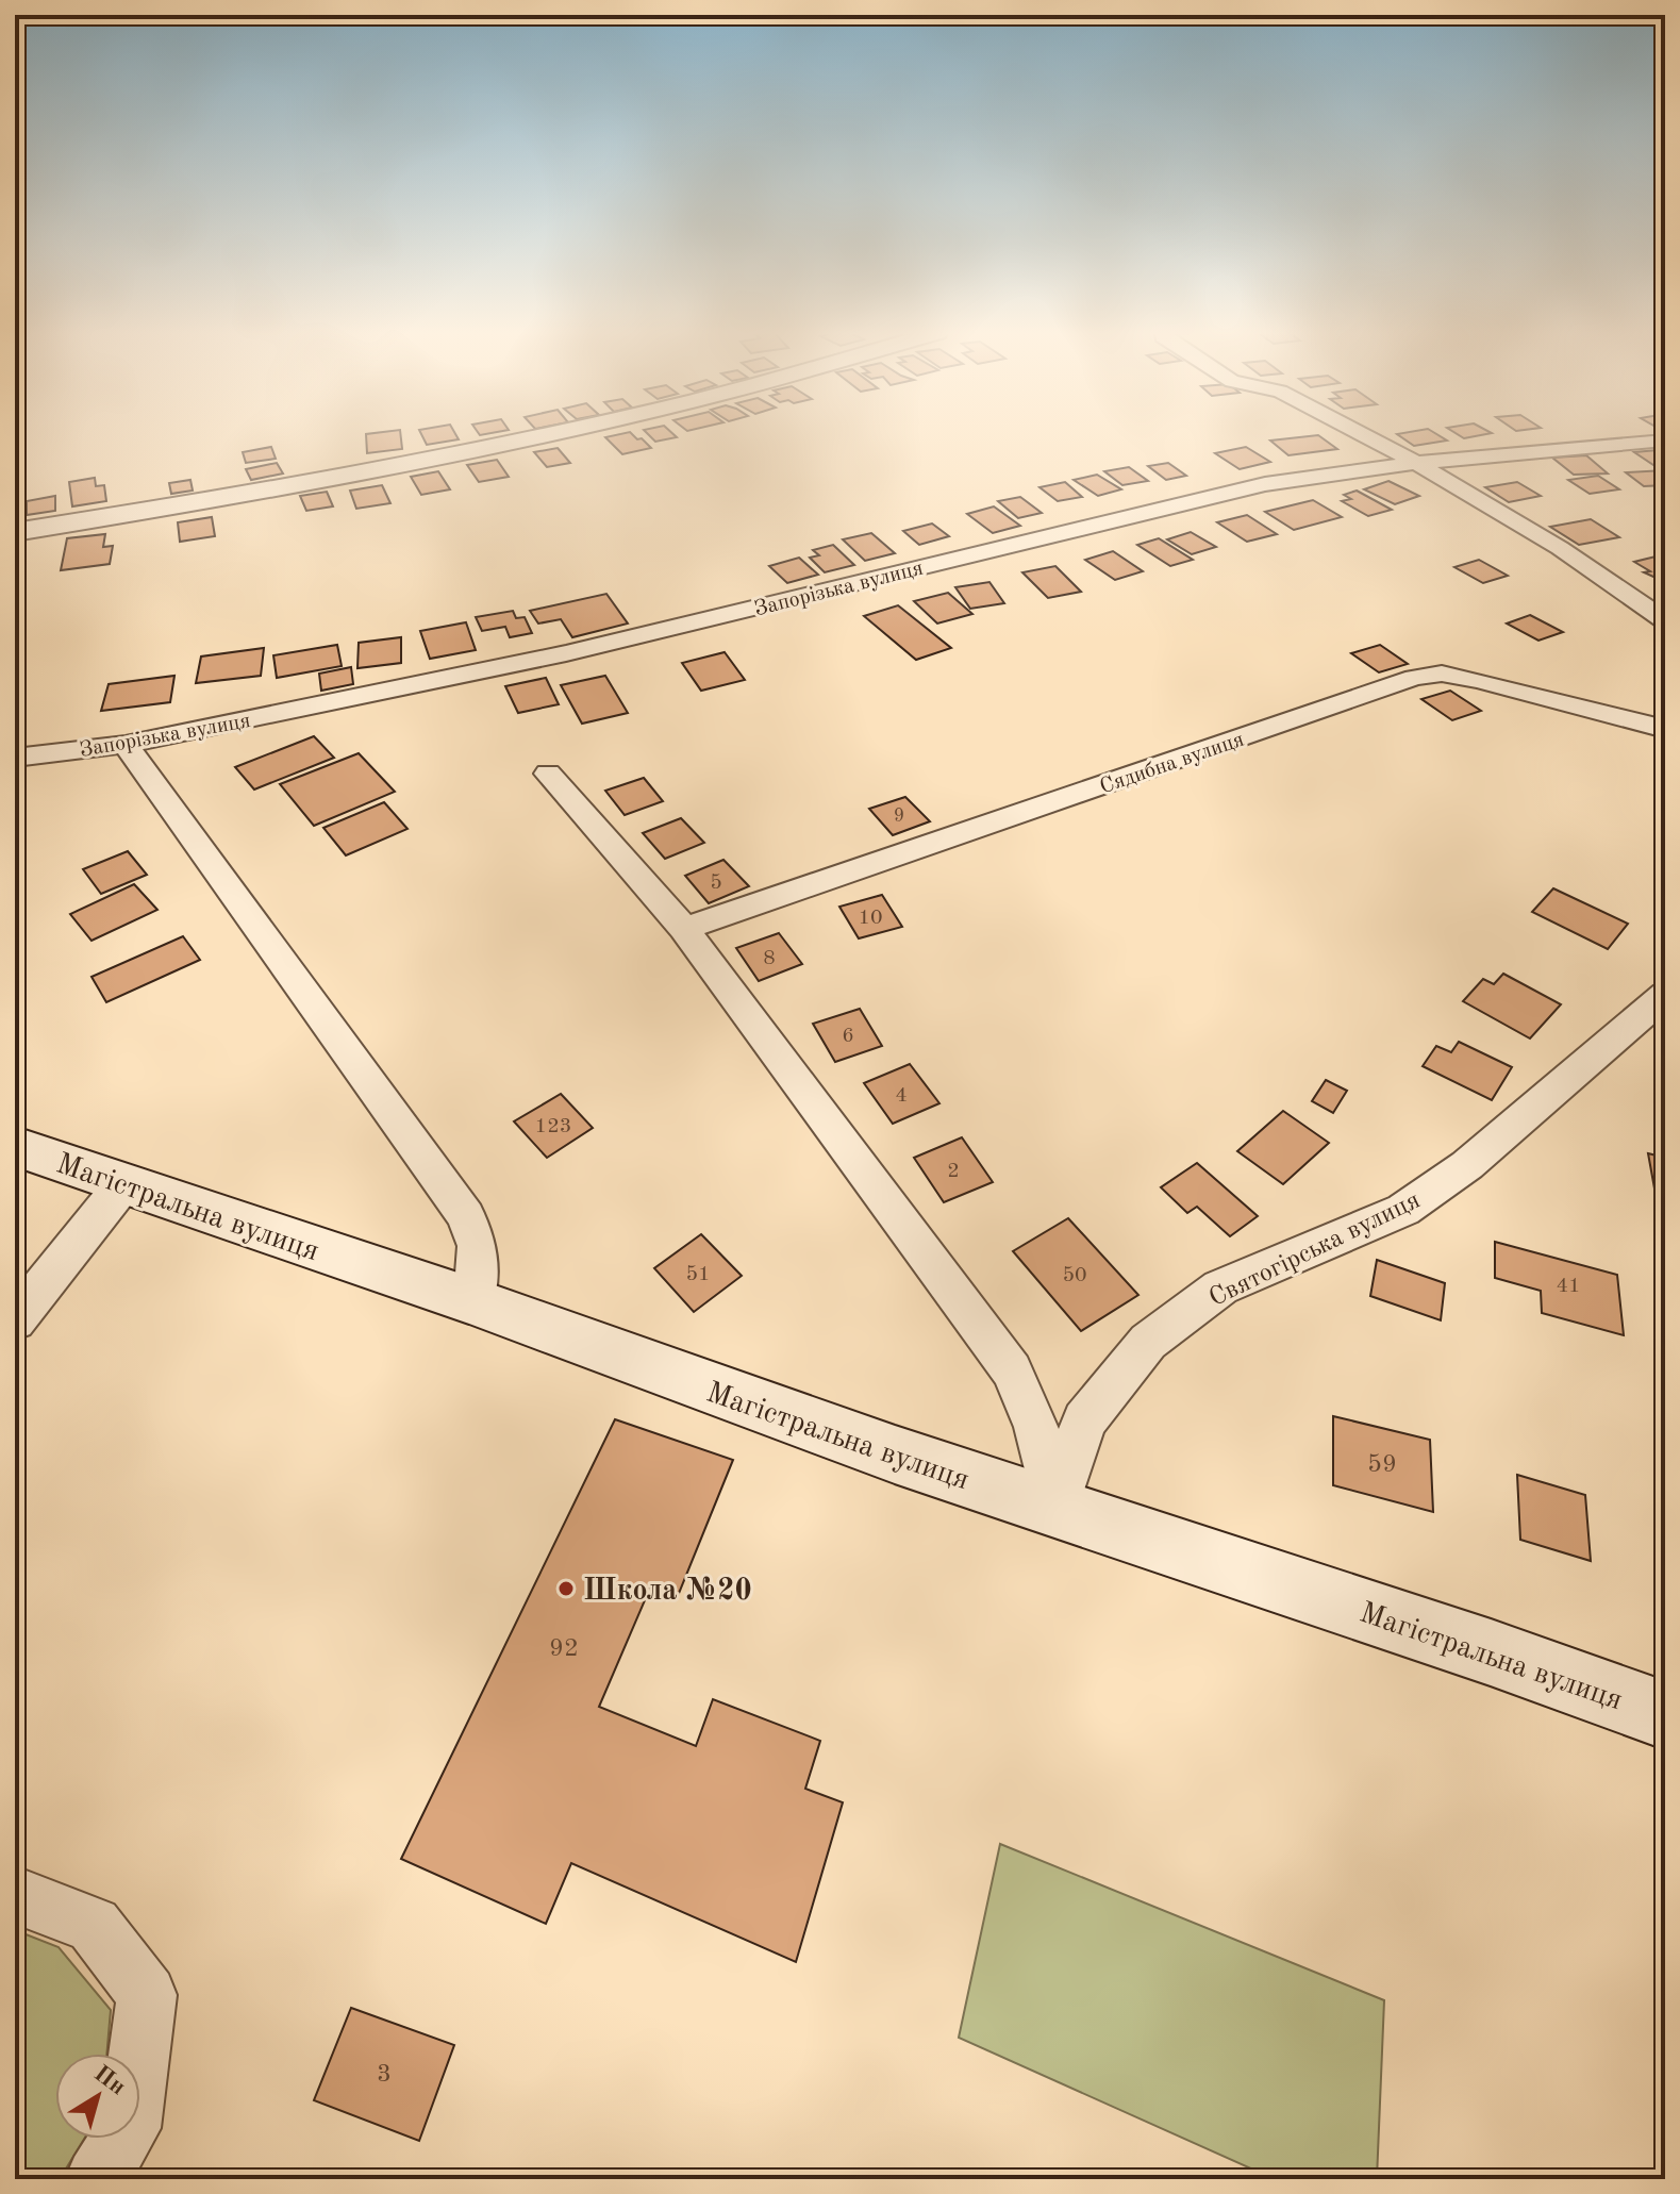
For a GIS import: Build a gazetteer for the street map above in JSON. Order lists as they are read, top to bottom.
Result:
{
  "streets": {
    "main road": ["Магістральна вулиця"],
    "street": ["Запорізька вулиця", "Сядибна вулиця", "Святогірська вулиця"]
  },
  "crossings": [
    ["Магістральна вулиця", "Святогірська вулиця"]
  ],
  "places": ["Школа №20"],
  "house_numbers": [
    "9",
    "5",
    "10",
    "8",
    "6",
    "4",
    "123",
    "2",
    "51",
    "50",
    "41",
    "59",
    "92",
    "3"
  ],
  "north": "top right"
}
